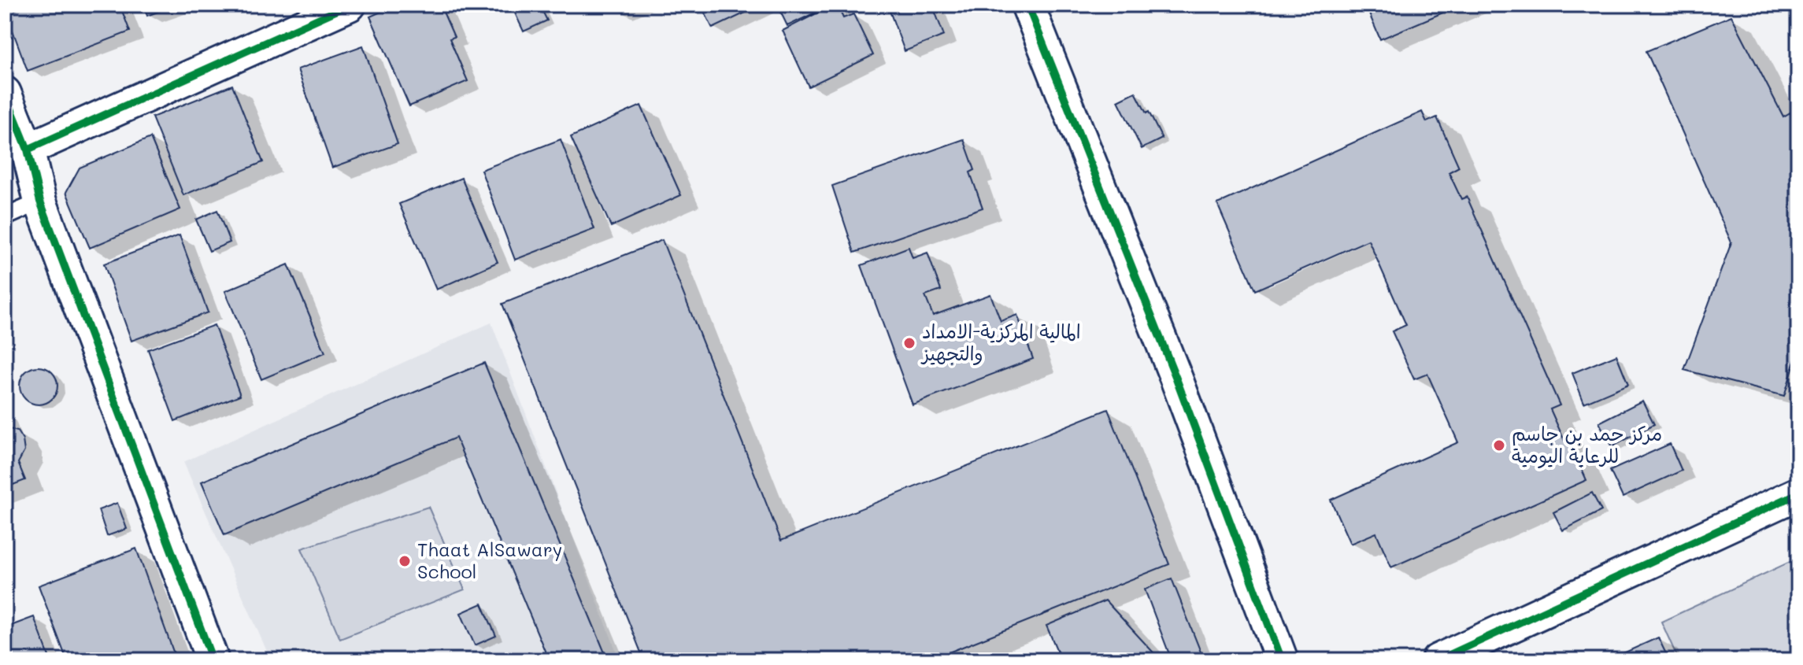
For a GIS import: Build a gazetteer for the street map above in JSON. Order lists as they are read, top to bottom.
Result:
{
  "places": ["المالية المركزية-الامداد والتجهيز", "مركز حمد بن جاسم للرعاية اليومية", "Thaat AlSawary School"]
}
